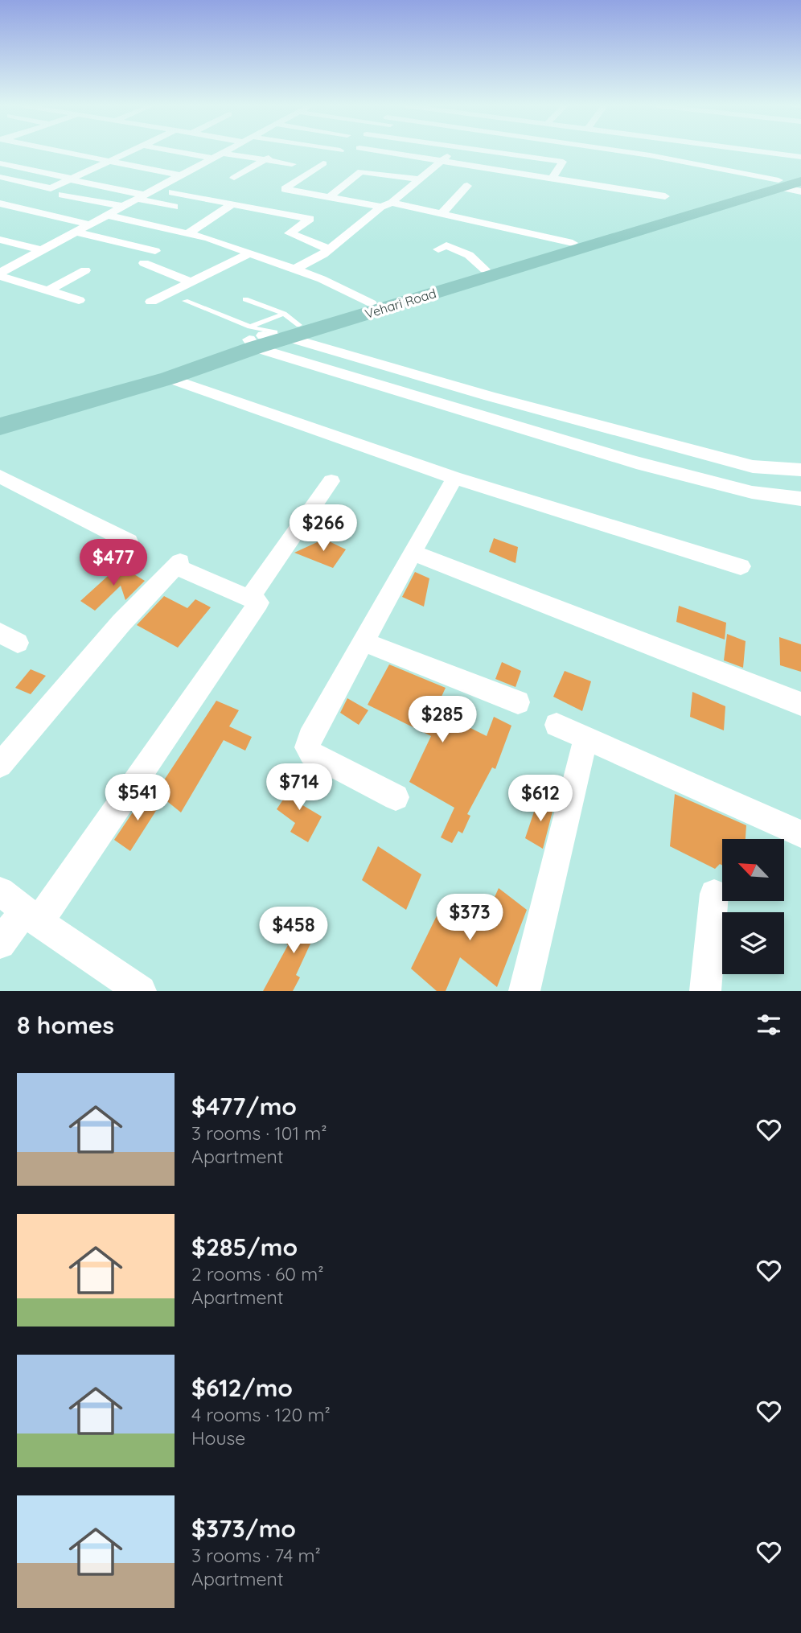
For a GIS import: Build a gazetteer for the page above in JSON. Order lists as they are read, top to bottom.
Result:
{
  "streets": {
    "main road": ["Vehari Road"]
  },
  "north": "top left",
  "page": {
    "price": [
      "$266",
      "$477",
      "$285",
      "$714",
      "$541",
      "$612",
      "$373",
      "$458"
    ],
    "heading": "8 homes",
    "list": [
      {
        "name": "$477/mo",
        "note": "3 rooms · 101 m² · Apartment"
      },
      {
        "name": "$285/mo",
        "note": "2 rooms · 60 m² · Apartment"
      },
      {
        "name": "$612/mo",
        "note": "4 rooms · 120 m² · House"
      },
      {
        "name": "$373/mo",
        "note": "3 rooms · 74 m² · Apartment"
      }
    ]
  }
}
